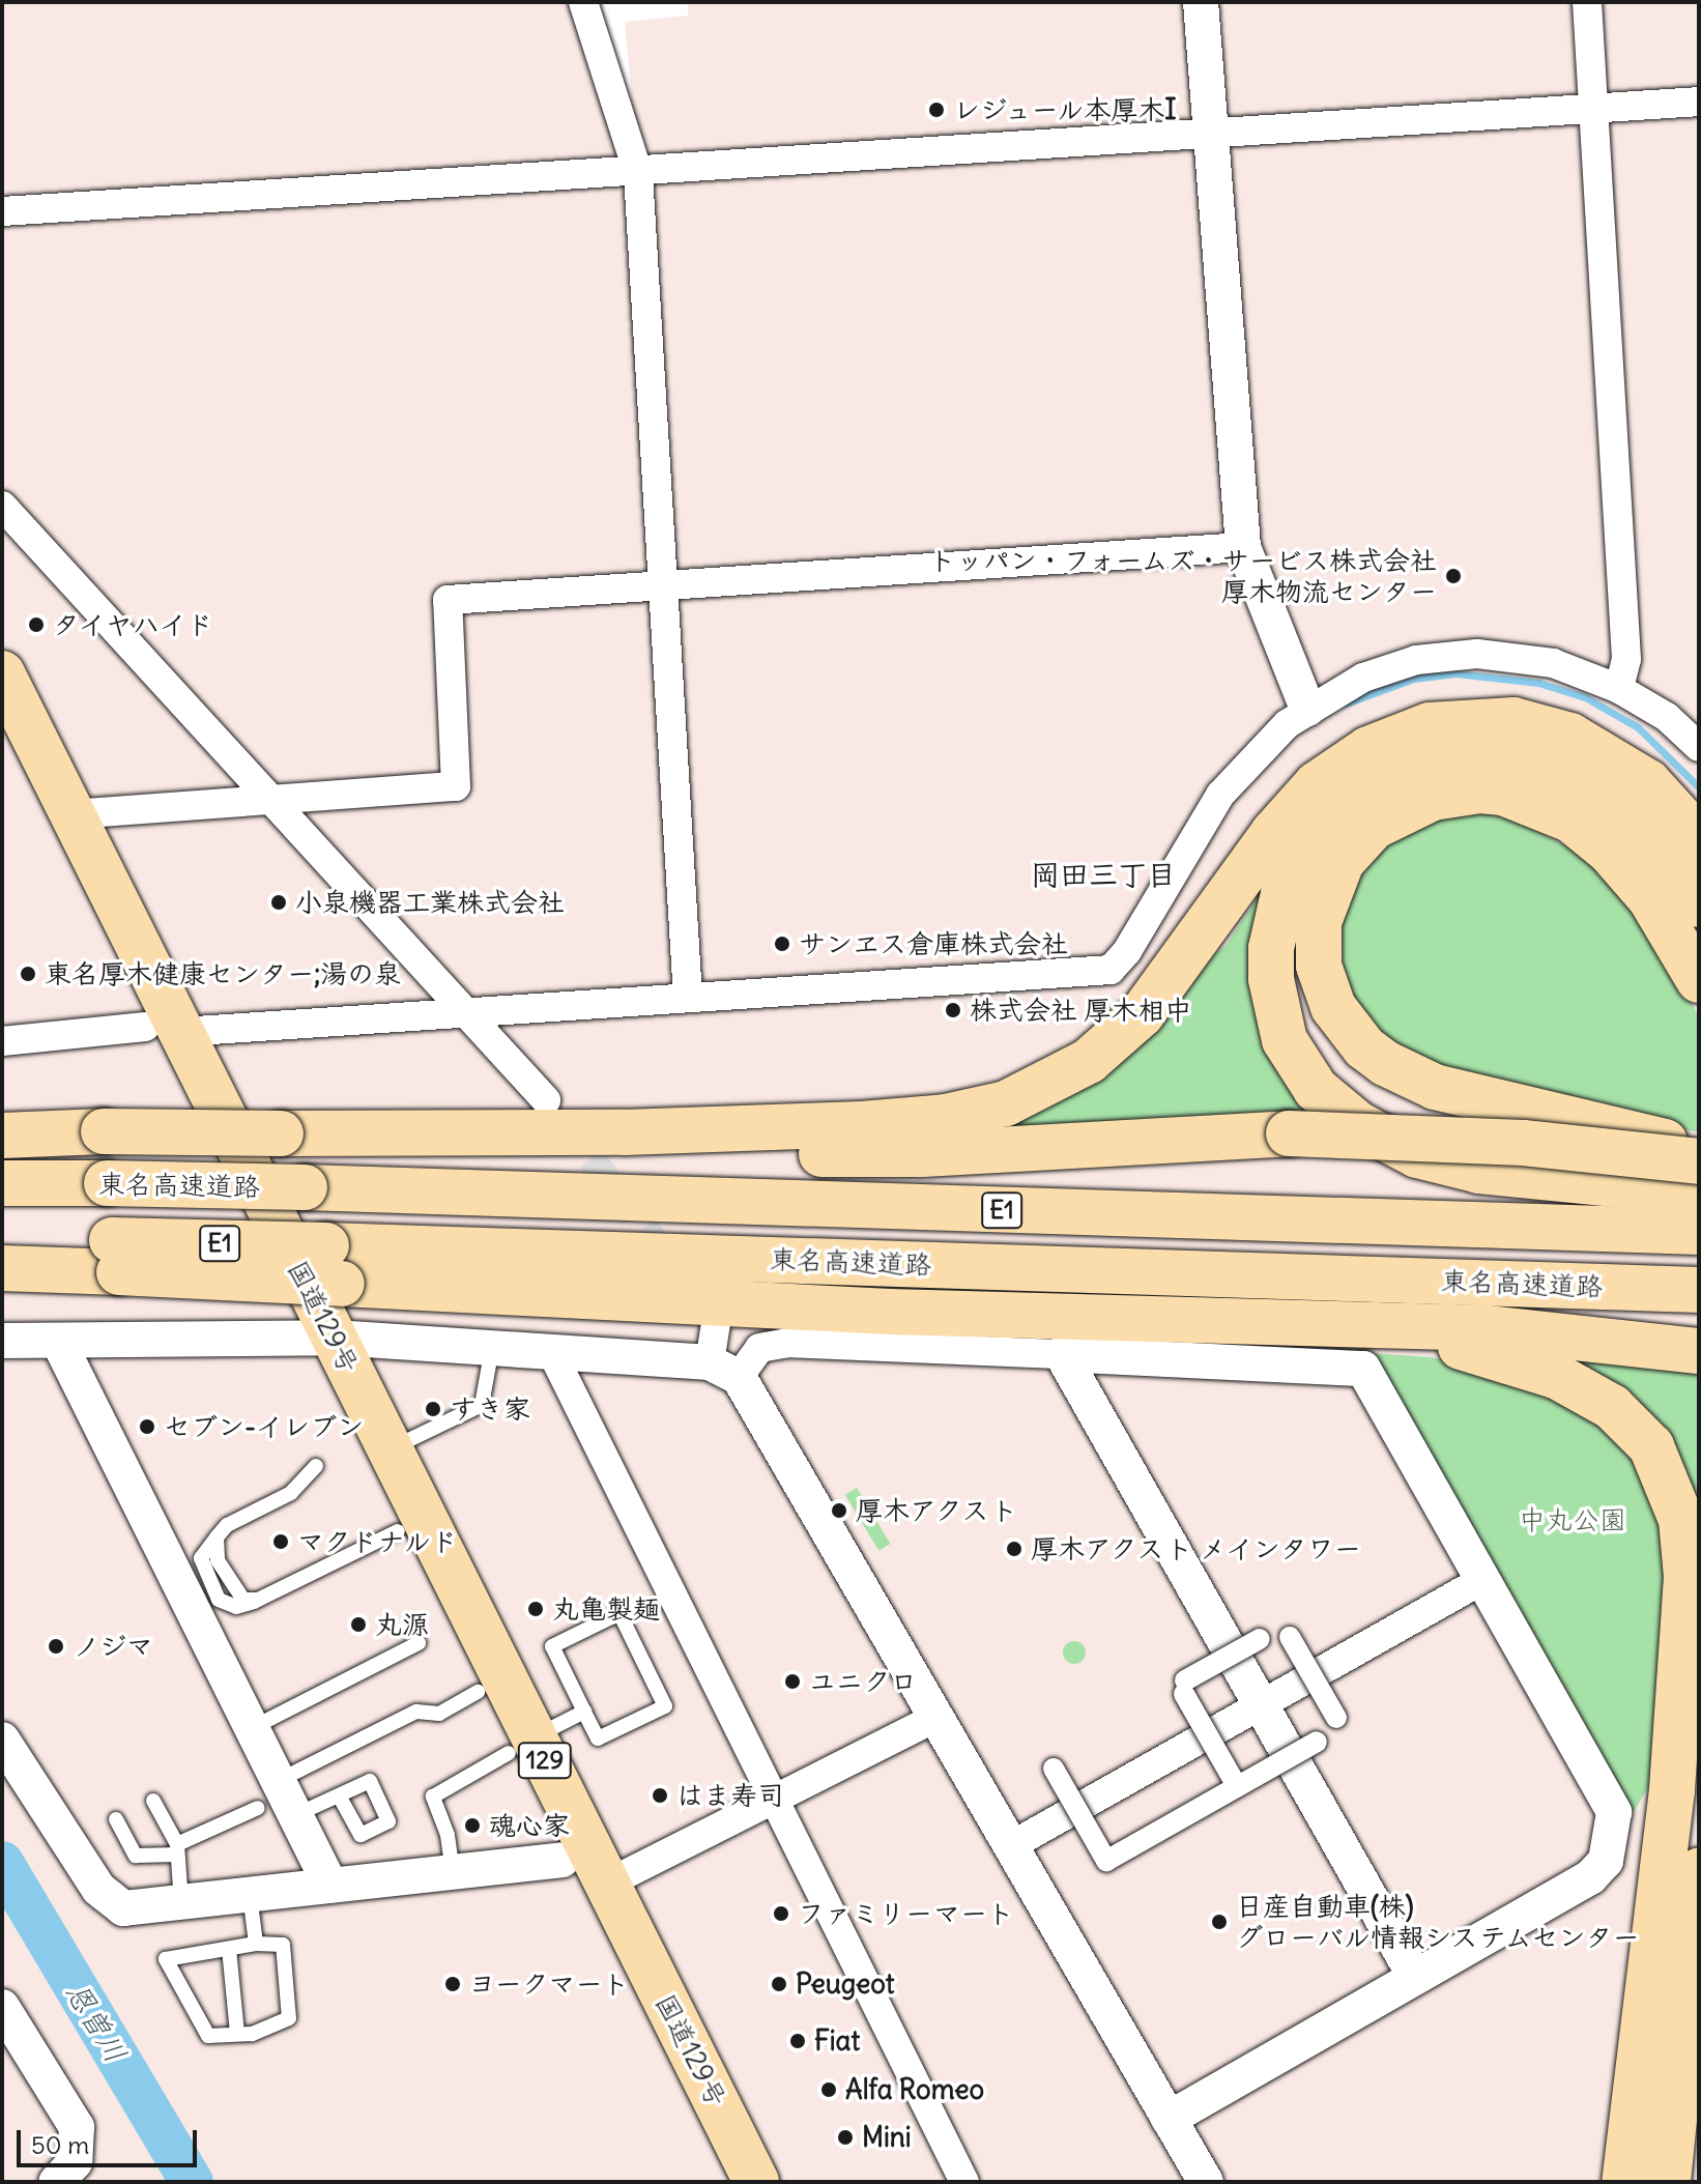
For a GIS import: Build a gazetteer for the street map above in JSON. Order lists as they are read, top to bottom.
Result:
{
  "streets": {
    "highway": [
      "東名高速道路",
      "E1",
      "国道129号",
      "129"
    ]
  },
  "districts": ["岡田三丁目"],
  "water": ["恩曽川"],
  "parks": ["中丸公園"],
  "places": [
    "レジュール本厚木I",
    "トッパン・フォームズ・サービス株式会社 厚木物流センター",
    "タイヤハイド",
    "小泉機器工業株式会社",
    "サンヱス倉庫株式会社",
    "東名厚木健康センター;湯の泉",
    "株式会社 厚木相中",
    "すき家",
    "セブン-イレブン",
    "厚木アクスト",
    "マクドナルド",
    "厚木アクスト メインタワー",
    "丸亀製麺",
    "丸源",
    "ノジマ",
    "ユニクロ",
    "はま寿司",
    "魂心家",
    "ファミリーマート",
    "日産自動車(株) グローバル情報システムセンター",
    "ヨークマート",
    "Peugeot",
    "Fiat",
    "Alfa Romeo",
    "Mini"
  ],
  "scale_bar": "50 m"
}
